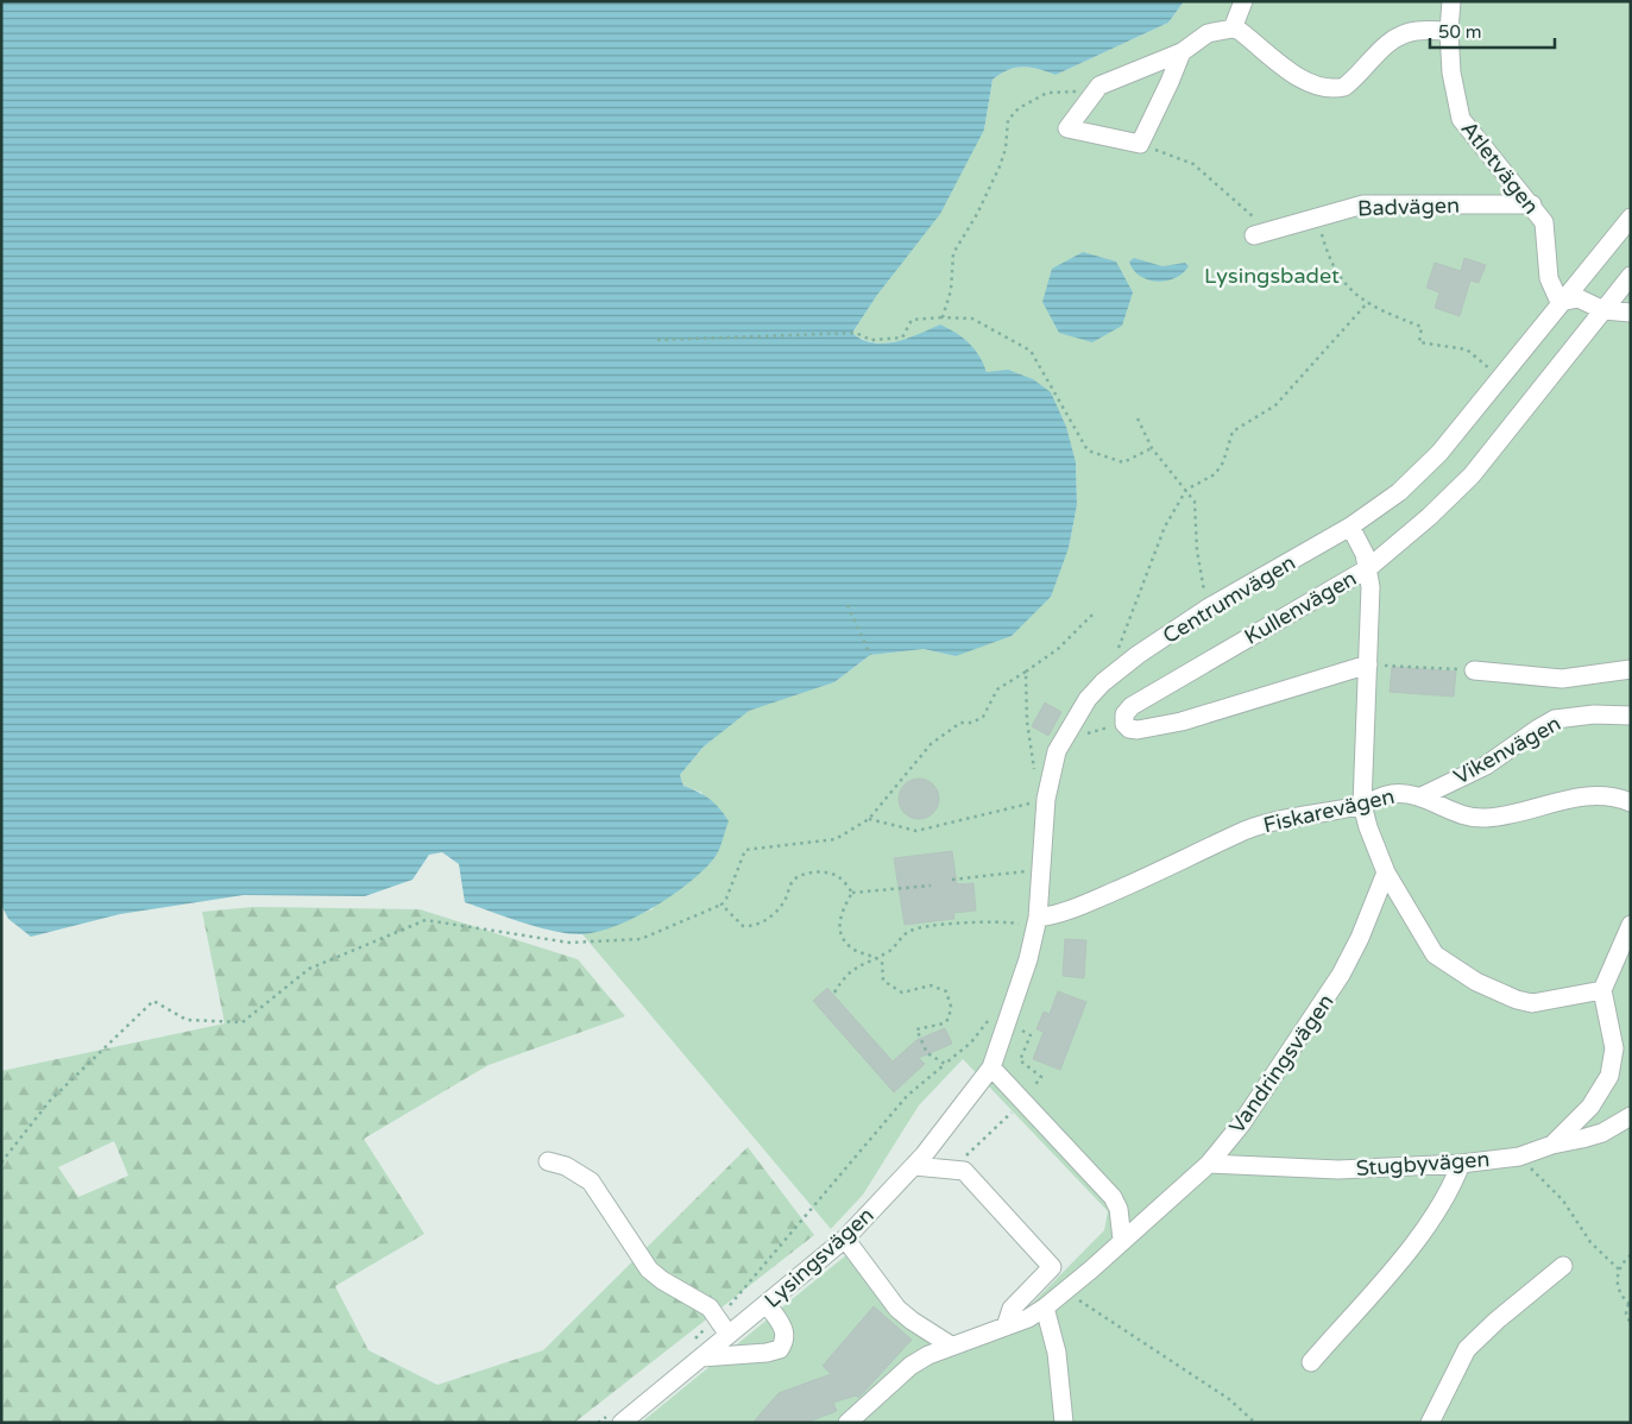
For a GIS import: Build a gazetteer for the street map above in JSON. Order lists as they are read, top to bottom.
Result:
{
  "streets": {
    "street": [
      "Atletvägen",
      "Badvägen",
      "Centrumvägen",
      "Kullenvägen",
      "Vikenvägen",
      "Fiskarevägen",
      "Vandringsvägen",
      "Stugbyvägen",
      "Lysingsvägen"
    ]
  },
  "crossings": [
    ["Atletvägen", "Badvägen"],
    ["Atletvägen", "Centrumvägen"],
    ["Centrumvägen", "Fiskarevägen"],
    ["Centrumvägen", "Lysingsvägen"],
    ["Vikenvägen", "Fiskarevägen"],
    ["Vandringsvägen", "Stugbyvägen"],
    ["Vandringsvägen", "Lysingsvägen"]
  ],
  "parks": ["Lysingsbadet"],
  "scale_bar": "50 m"
}
